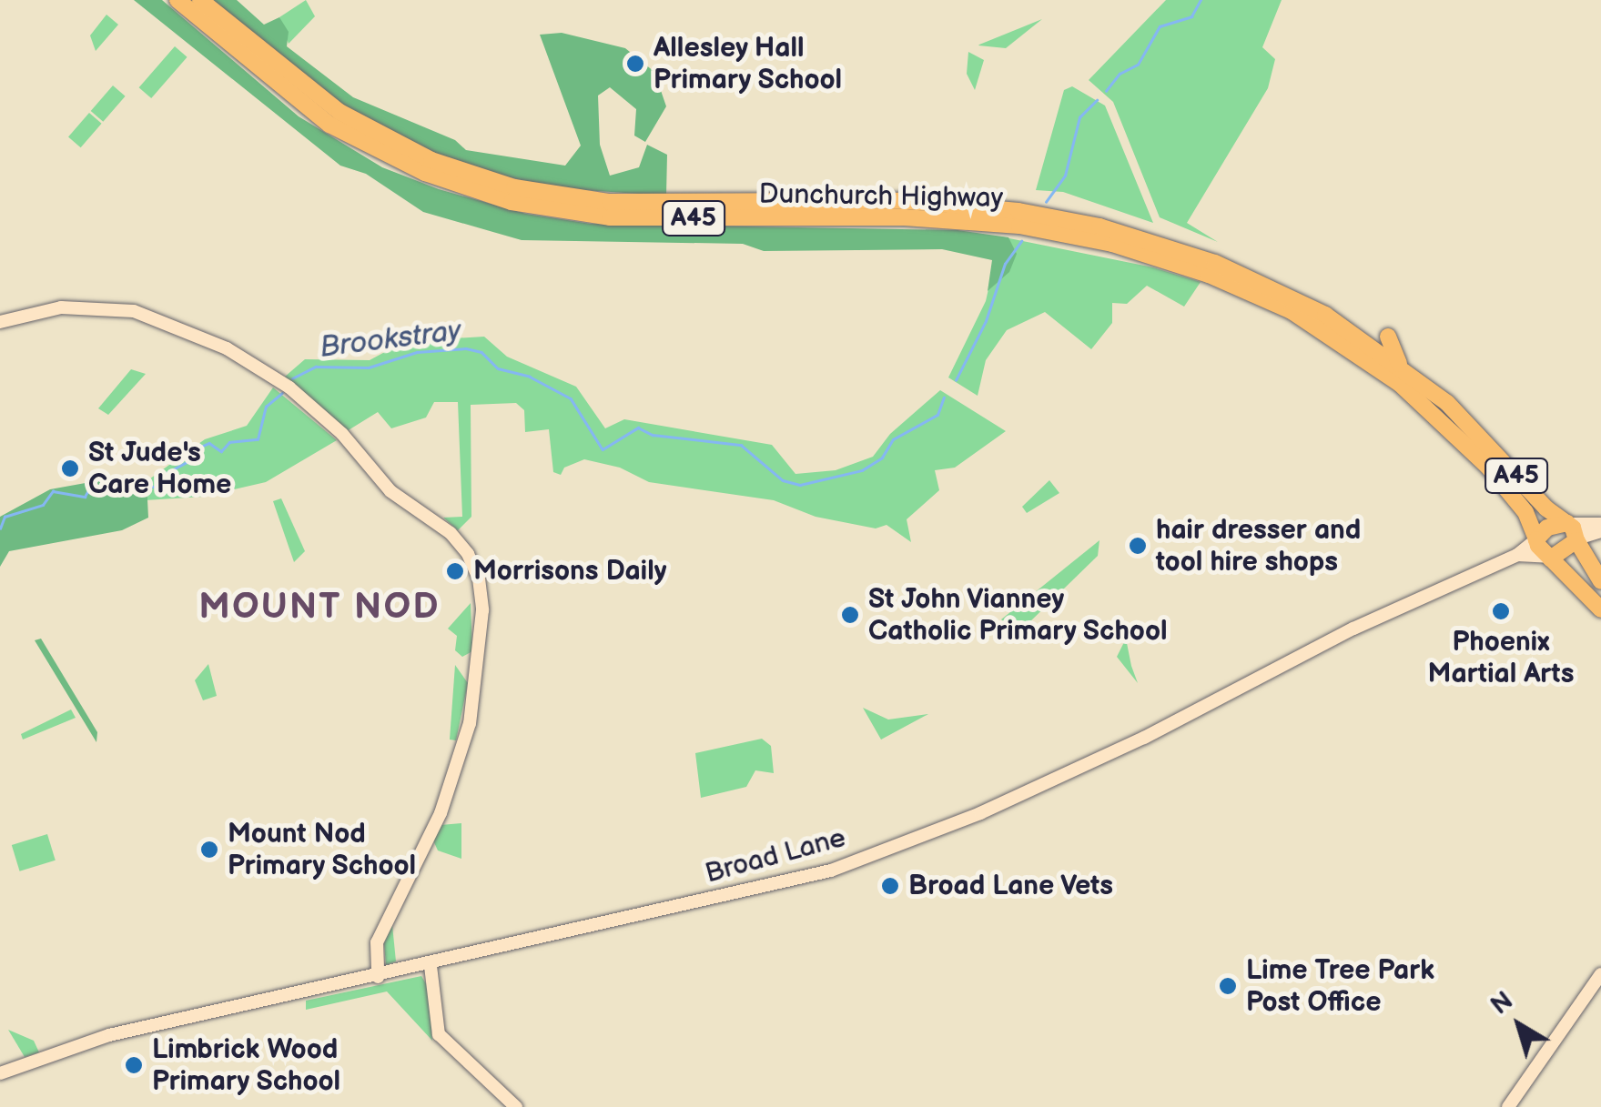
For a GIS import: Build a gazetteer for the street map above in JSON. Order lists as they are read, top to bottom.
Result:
{
  "streets": {
    "highway": ["Dunchurch Highway", "A45"],
    "street": ["Broad Lane"]
  },
  "crossings": [
    ["Dunchurch Highway", "A45"],
    ["Dunchurch Highway", "Broad Lane"]
  ],
  "districts": ["MOUNT NOD"],
  "water": ["Brookstray"],
  "places": [
    "Allesley Hall Primary School",
    "St Jude's Care Home",
    "hair dresser and tool hire shops",
    "Morrisons Daily",
    "Phoenix Martial Arts",
    "St John Vianney Catholic Primary School",
    "Mount Nod Primary School",
    "Broad Lane Vets",
    "Lime Tree Park Post Office",
    "Limbrick Wood Primary School"
  ],
  "north": "top left"
}
